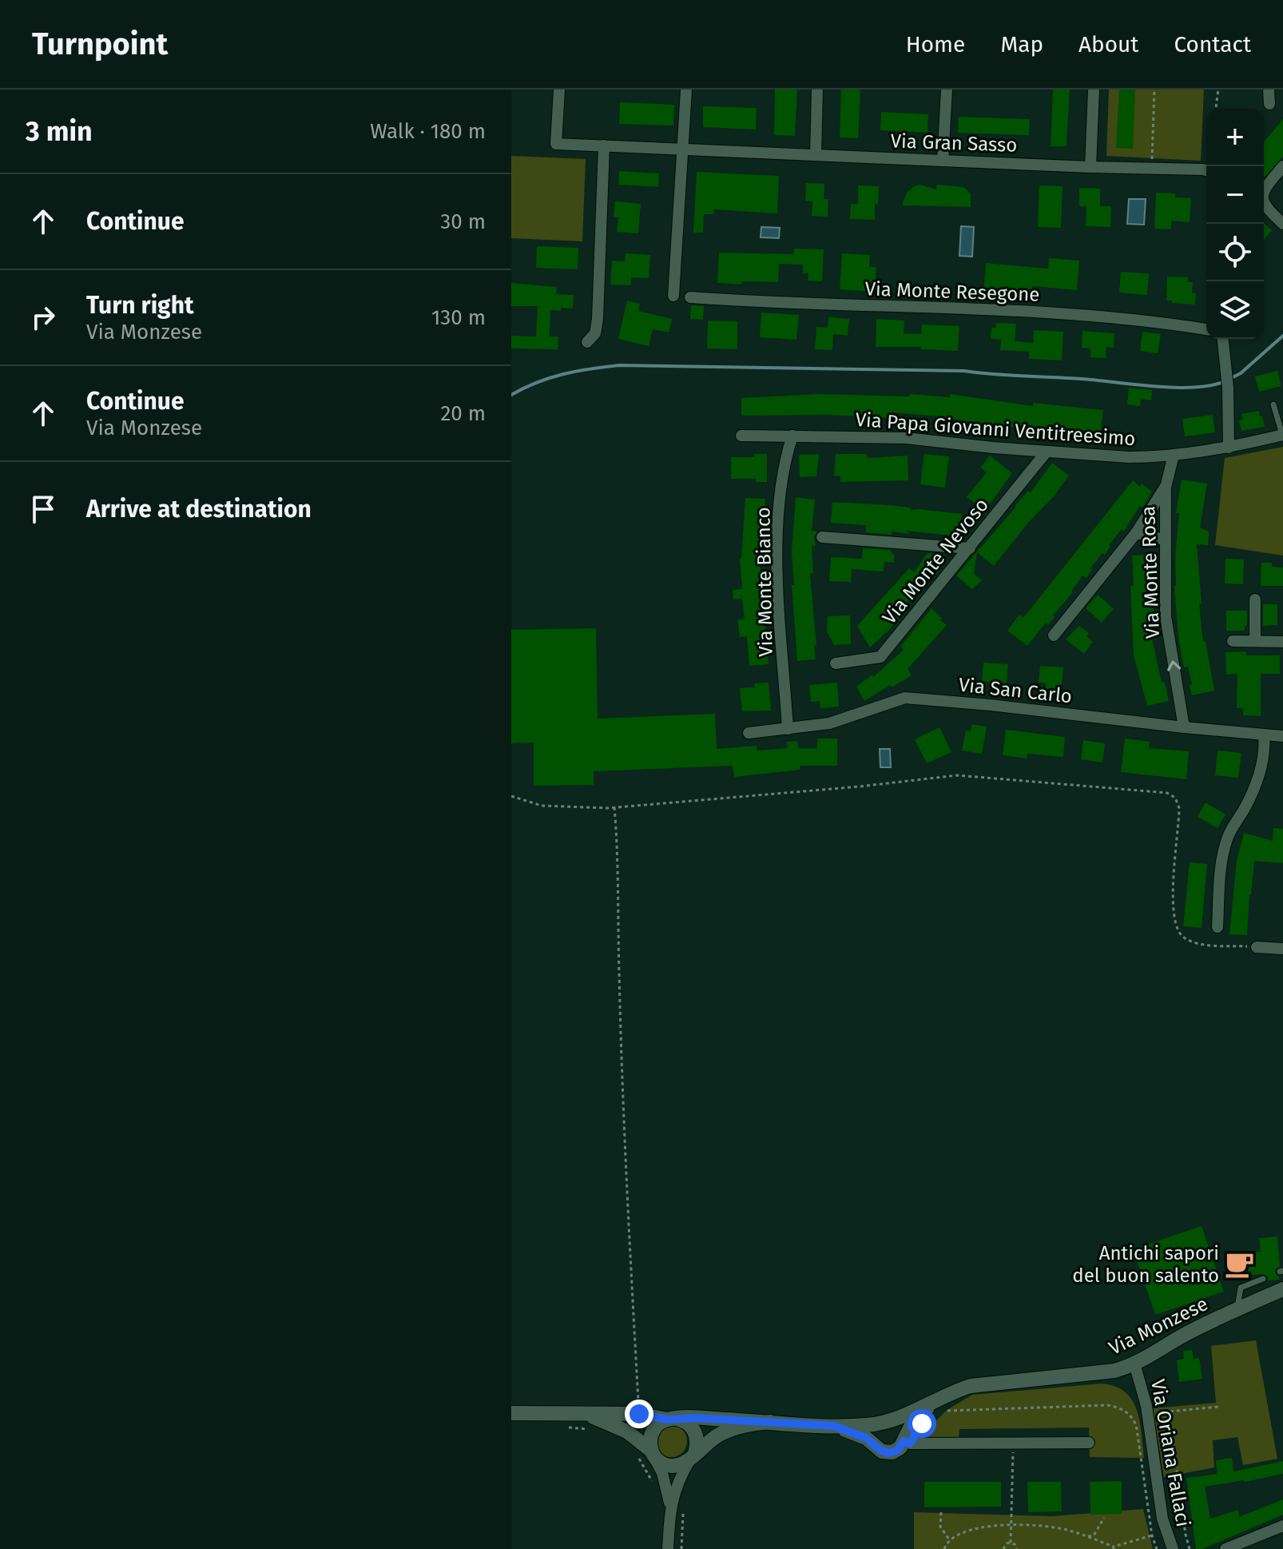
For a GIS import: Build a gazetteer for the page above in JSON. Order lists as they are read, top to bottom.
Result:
{
  "streets": {
    "street": [
      "Via Gran Sasso",
      "Via Monte Resegone",
      "Via Papa Giovanni Ventitreesimo",
      "Via Monte Nevoso",
      "Via Monte Rosa",
      "Via Monte Bianco",
      "Via San Carlo",
      "Via Monzese",
      "Via Oriana Fallaci"
    ]
  },
  "crossings": [
    ["Via Papa Giovanni Ventitreesimo", "Via Monte Nevoso"],
    ["Via Papa Giovanni Ventitreesimo", "Via Monte Rosa"],
    ["Via Papa Giovanni Ventitreesimo", "Via Monte Bianco"],
    ["Via Monte Rosa", "Via San Carlo"],
    ["Via Monte Bianco", "Via San Carlo"],
    ["Via Monzese", "Via Oriana Fallaci"]
  ],
  "one_way": ["Via Monte Rosa"],
  "places": {
    "cafe": ["Antichi sapori del buon salento"]
  },
  "page": {
    "header": "Turnpoint",
    "nav": [
      "Home",
      "Map",
      "About",
      "Contact"
    ],
    "heading": ["3 min", "Walk · 180 m"],
    "map_buttons": ["+", "−"],
    "list": [
      ["Continue", "30 m"],
      ["Turn right", "Via Monzese", "130 m"],
      ["Continue", "Via Monzese", "20 m"],
      "Arrive at destination"
    ]
  }
}
